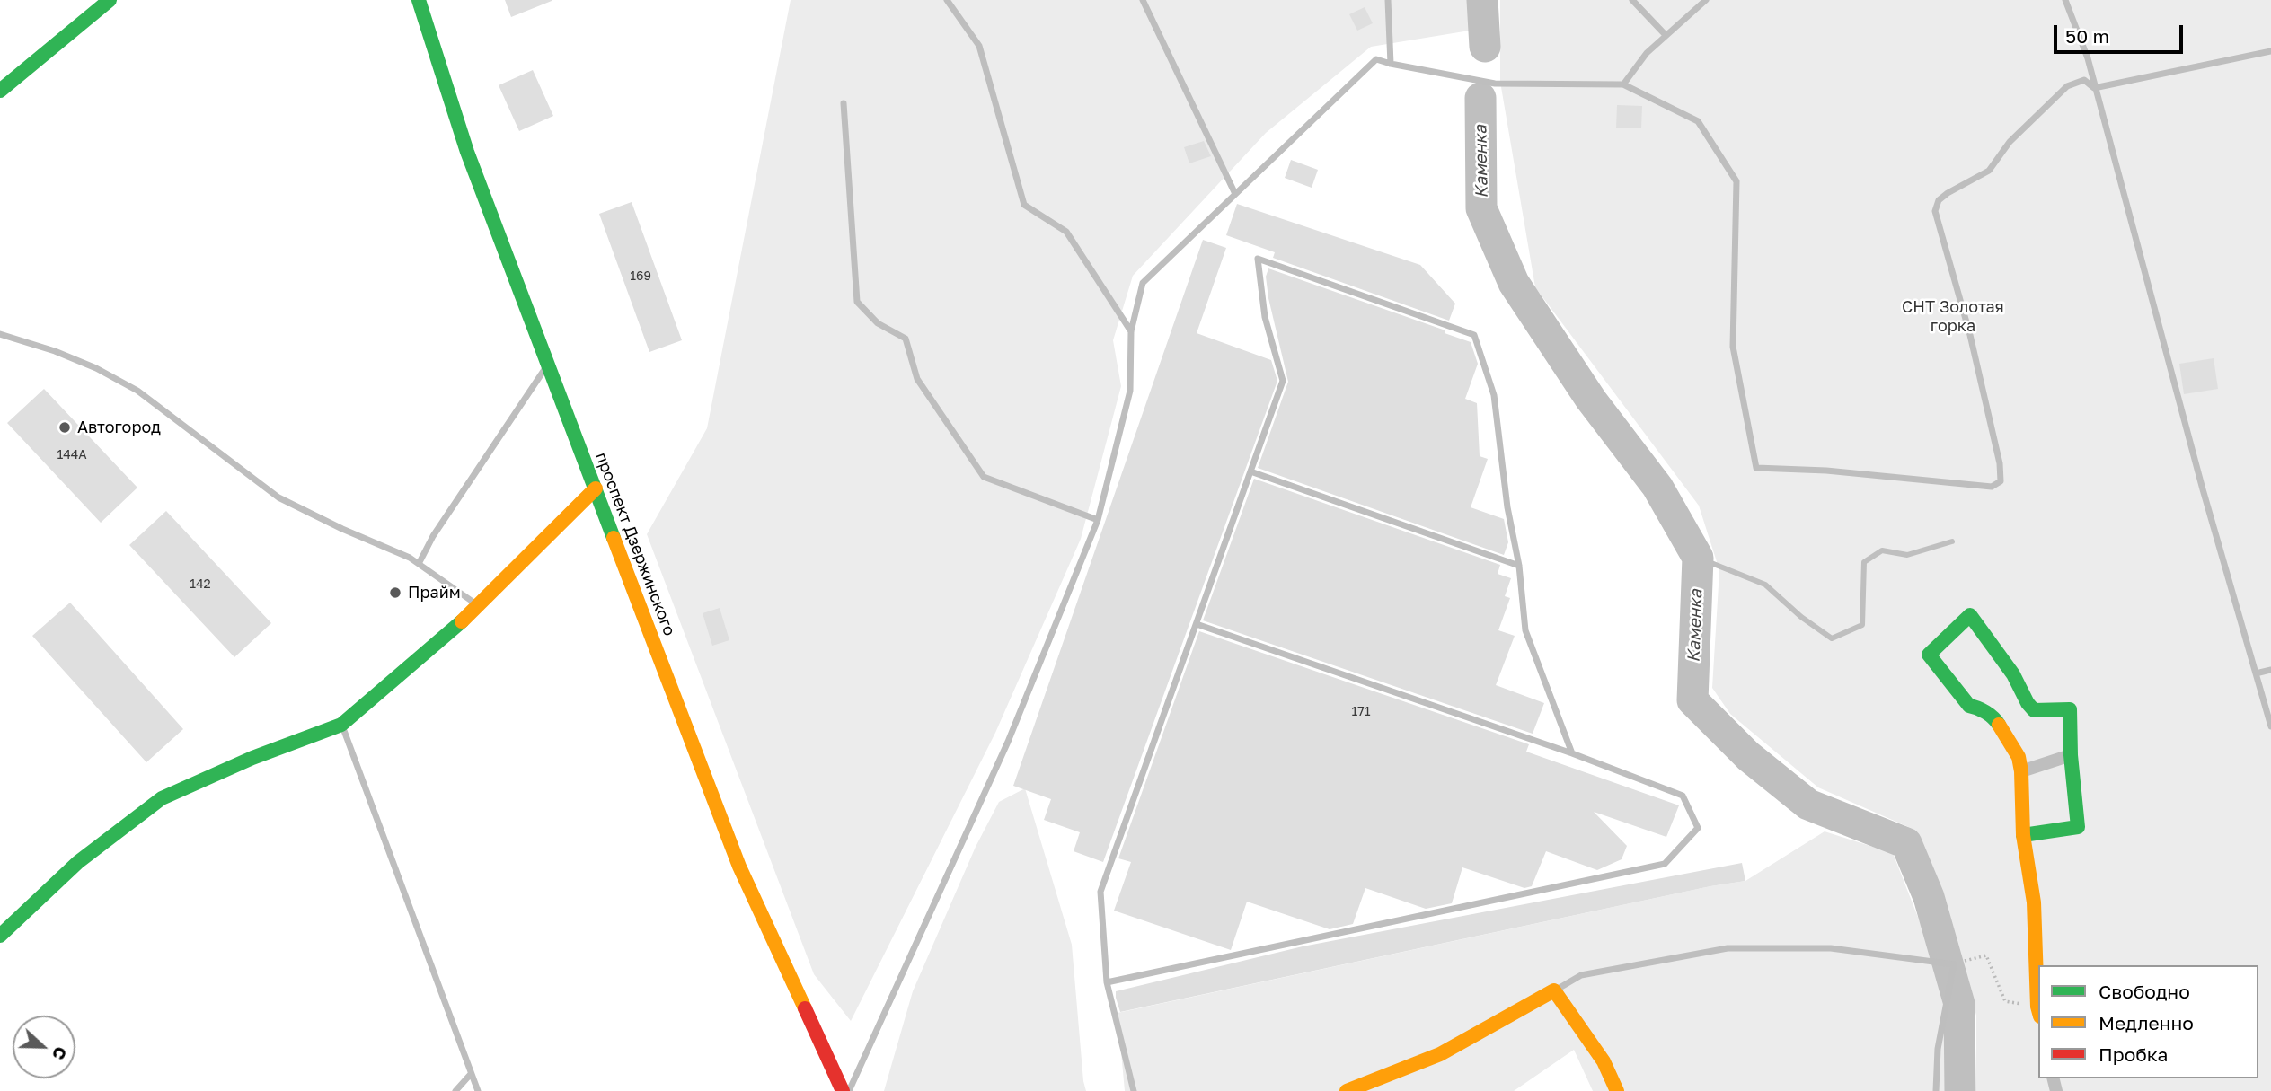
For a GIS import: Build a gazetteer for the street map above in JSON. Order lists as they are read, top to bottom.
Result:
{
  "streets": {
    "street": ["проспект Дзержинского"]
  },
  "water": ["Каменка"],
  "parks": ["СНТ Золотая горка"],
  "places": ["Автогород", "Прайм"],
  "house_numbers": [
    "169",
    "144А",
    "142",
    "171"
  ],
  "legend": ["Свободно", "Медленно", "Пробка"],
  "scale_bar": "50 m",
  "north": "right"
}
